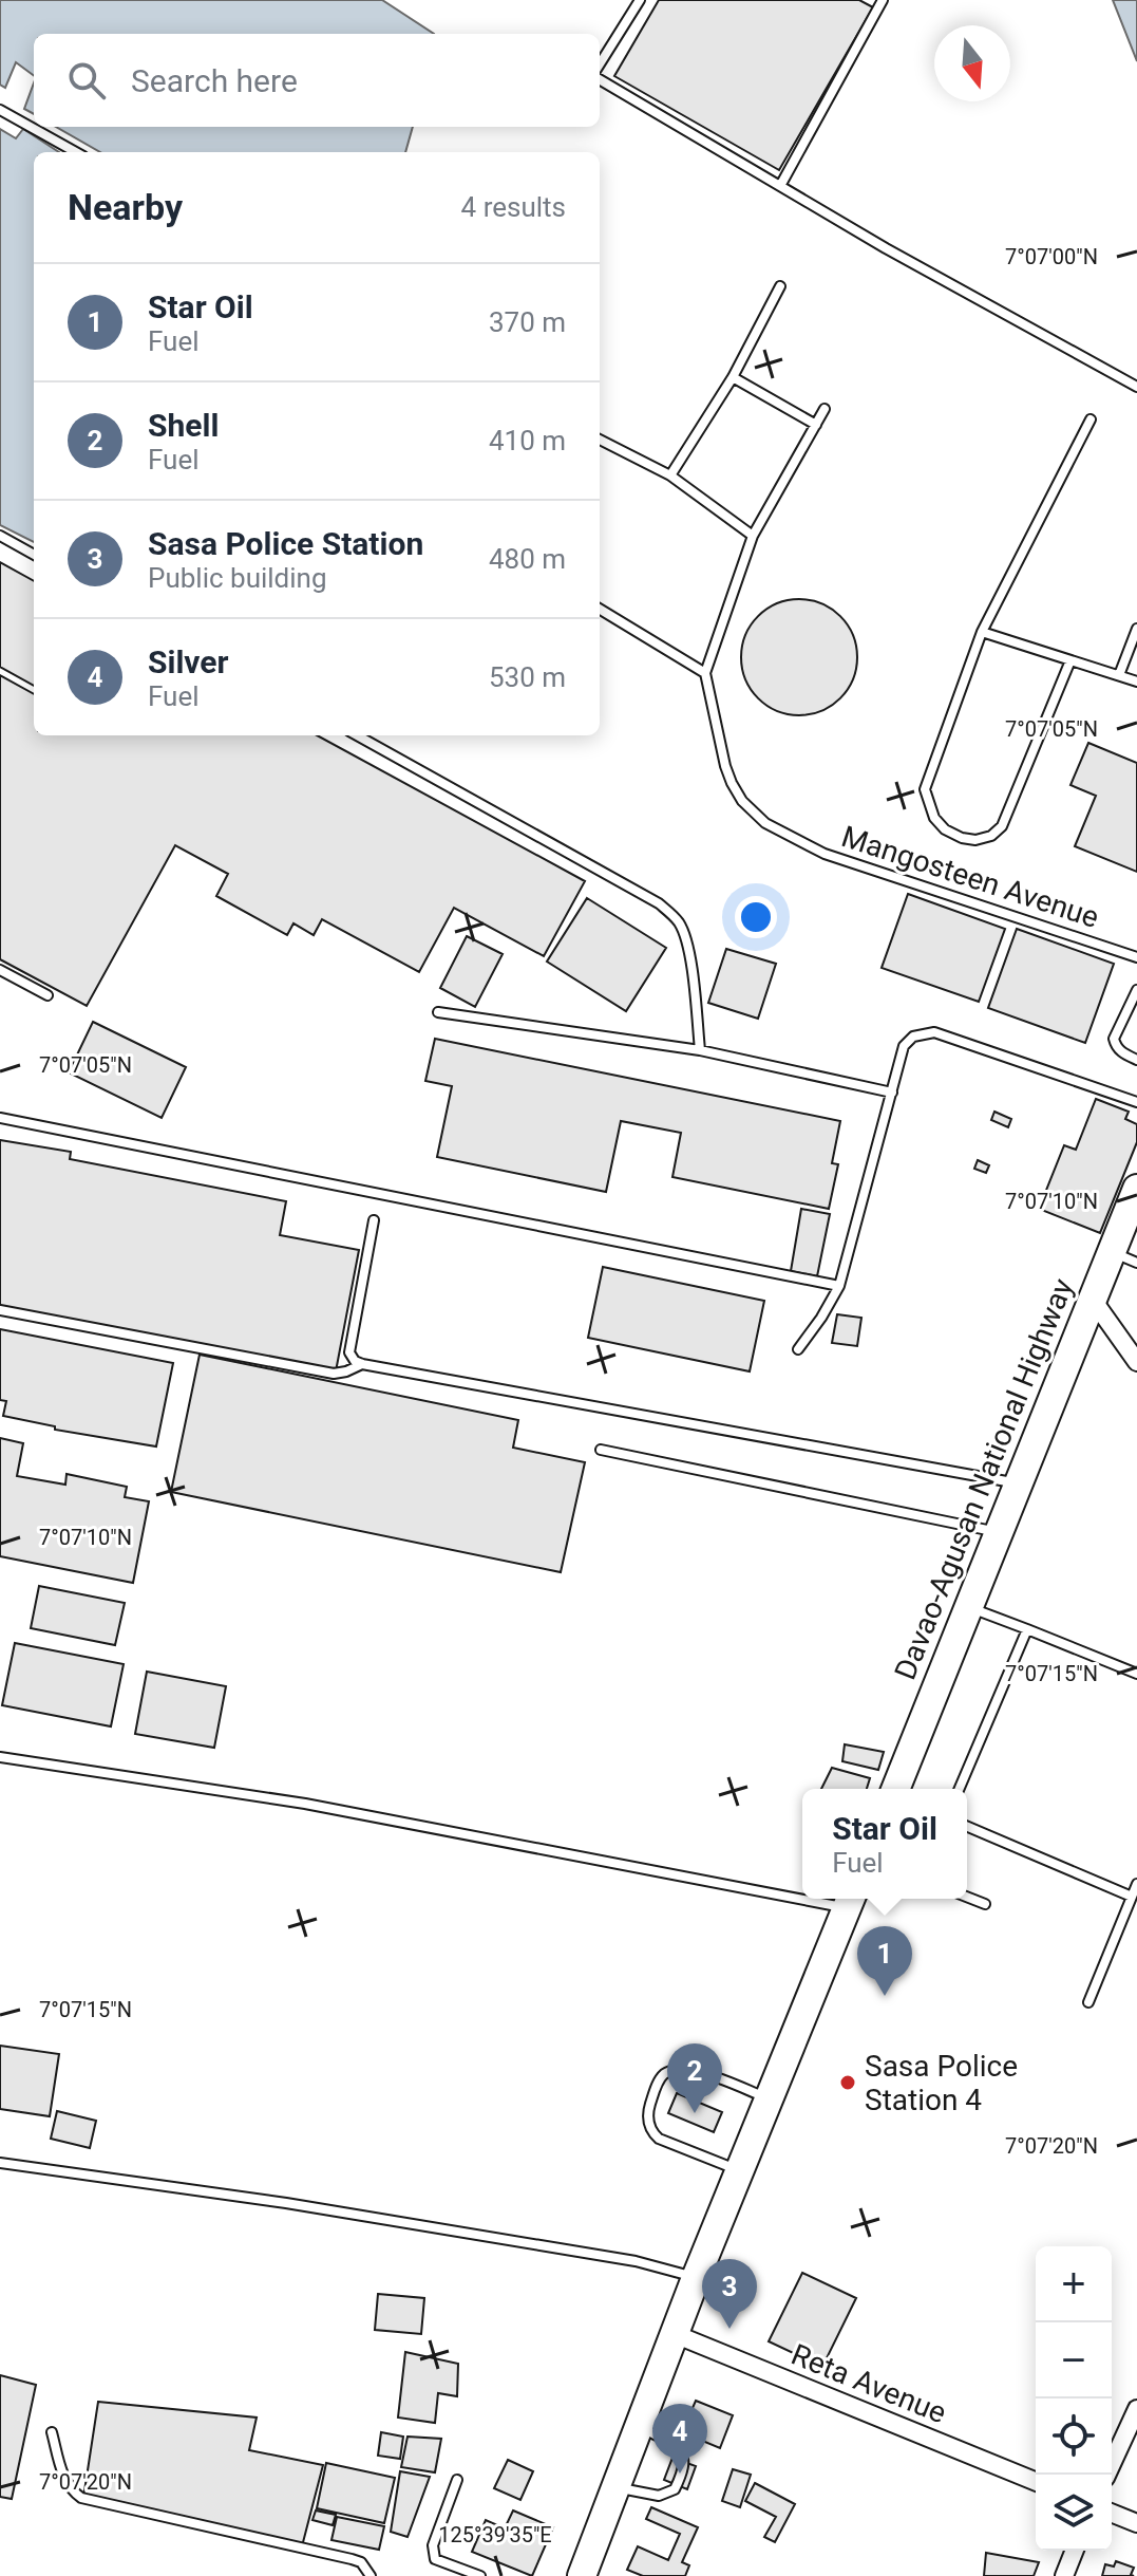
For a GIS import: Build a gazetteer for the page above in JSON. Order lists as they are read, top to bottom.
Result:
{
  "streets": {
    "main road": ["Davao-Agusan National Highway"],
    "street": ["Reta Avenue"],
    "lane": ["Mangosteen Avenue"]
  },
  "places": ["Sasa Police Station 4"],
  "north": "bottom",
  "page": {
    "search": "Search here",
    "heading": ["Nearby", "4 results"],
    "list": [
      {
        "mark": "1",
        "name": "Star Oil",
        "note": "Fuel",
        "value": "370 m"
      },
      {
        "mark": "2",
        "name": "Shell",
        "note": "Fuel",
        "value": "410 m"
      },
      {
        "mark": "3",
        "name": "Sasa Police Station",
        "note": "Public building",
        "value": "480 m"
      },
      {
        "mark": "4",
        "name": "Silver",
        "note": "Fuel",
        "value": "530 m"
      }
    ],
    "popup": ["Star Oil", "Fuel"],
    "pins": [
      "1",
      "2",
      "3",
      "4"
    ],
    "map_buttons": ["+", "−"]
  },
  "coordinates": [
    "7°07'00\"N",
    "7°07'05\"N",
    "7°07'10\"N",
    "7°07'15\"N",
    "7°07'20\"N",
    "125°39'35\"E"
  ]
}
